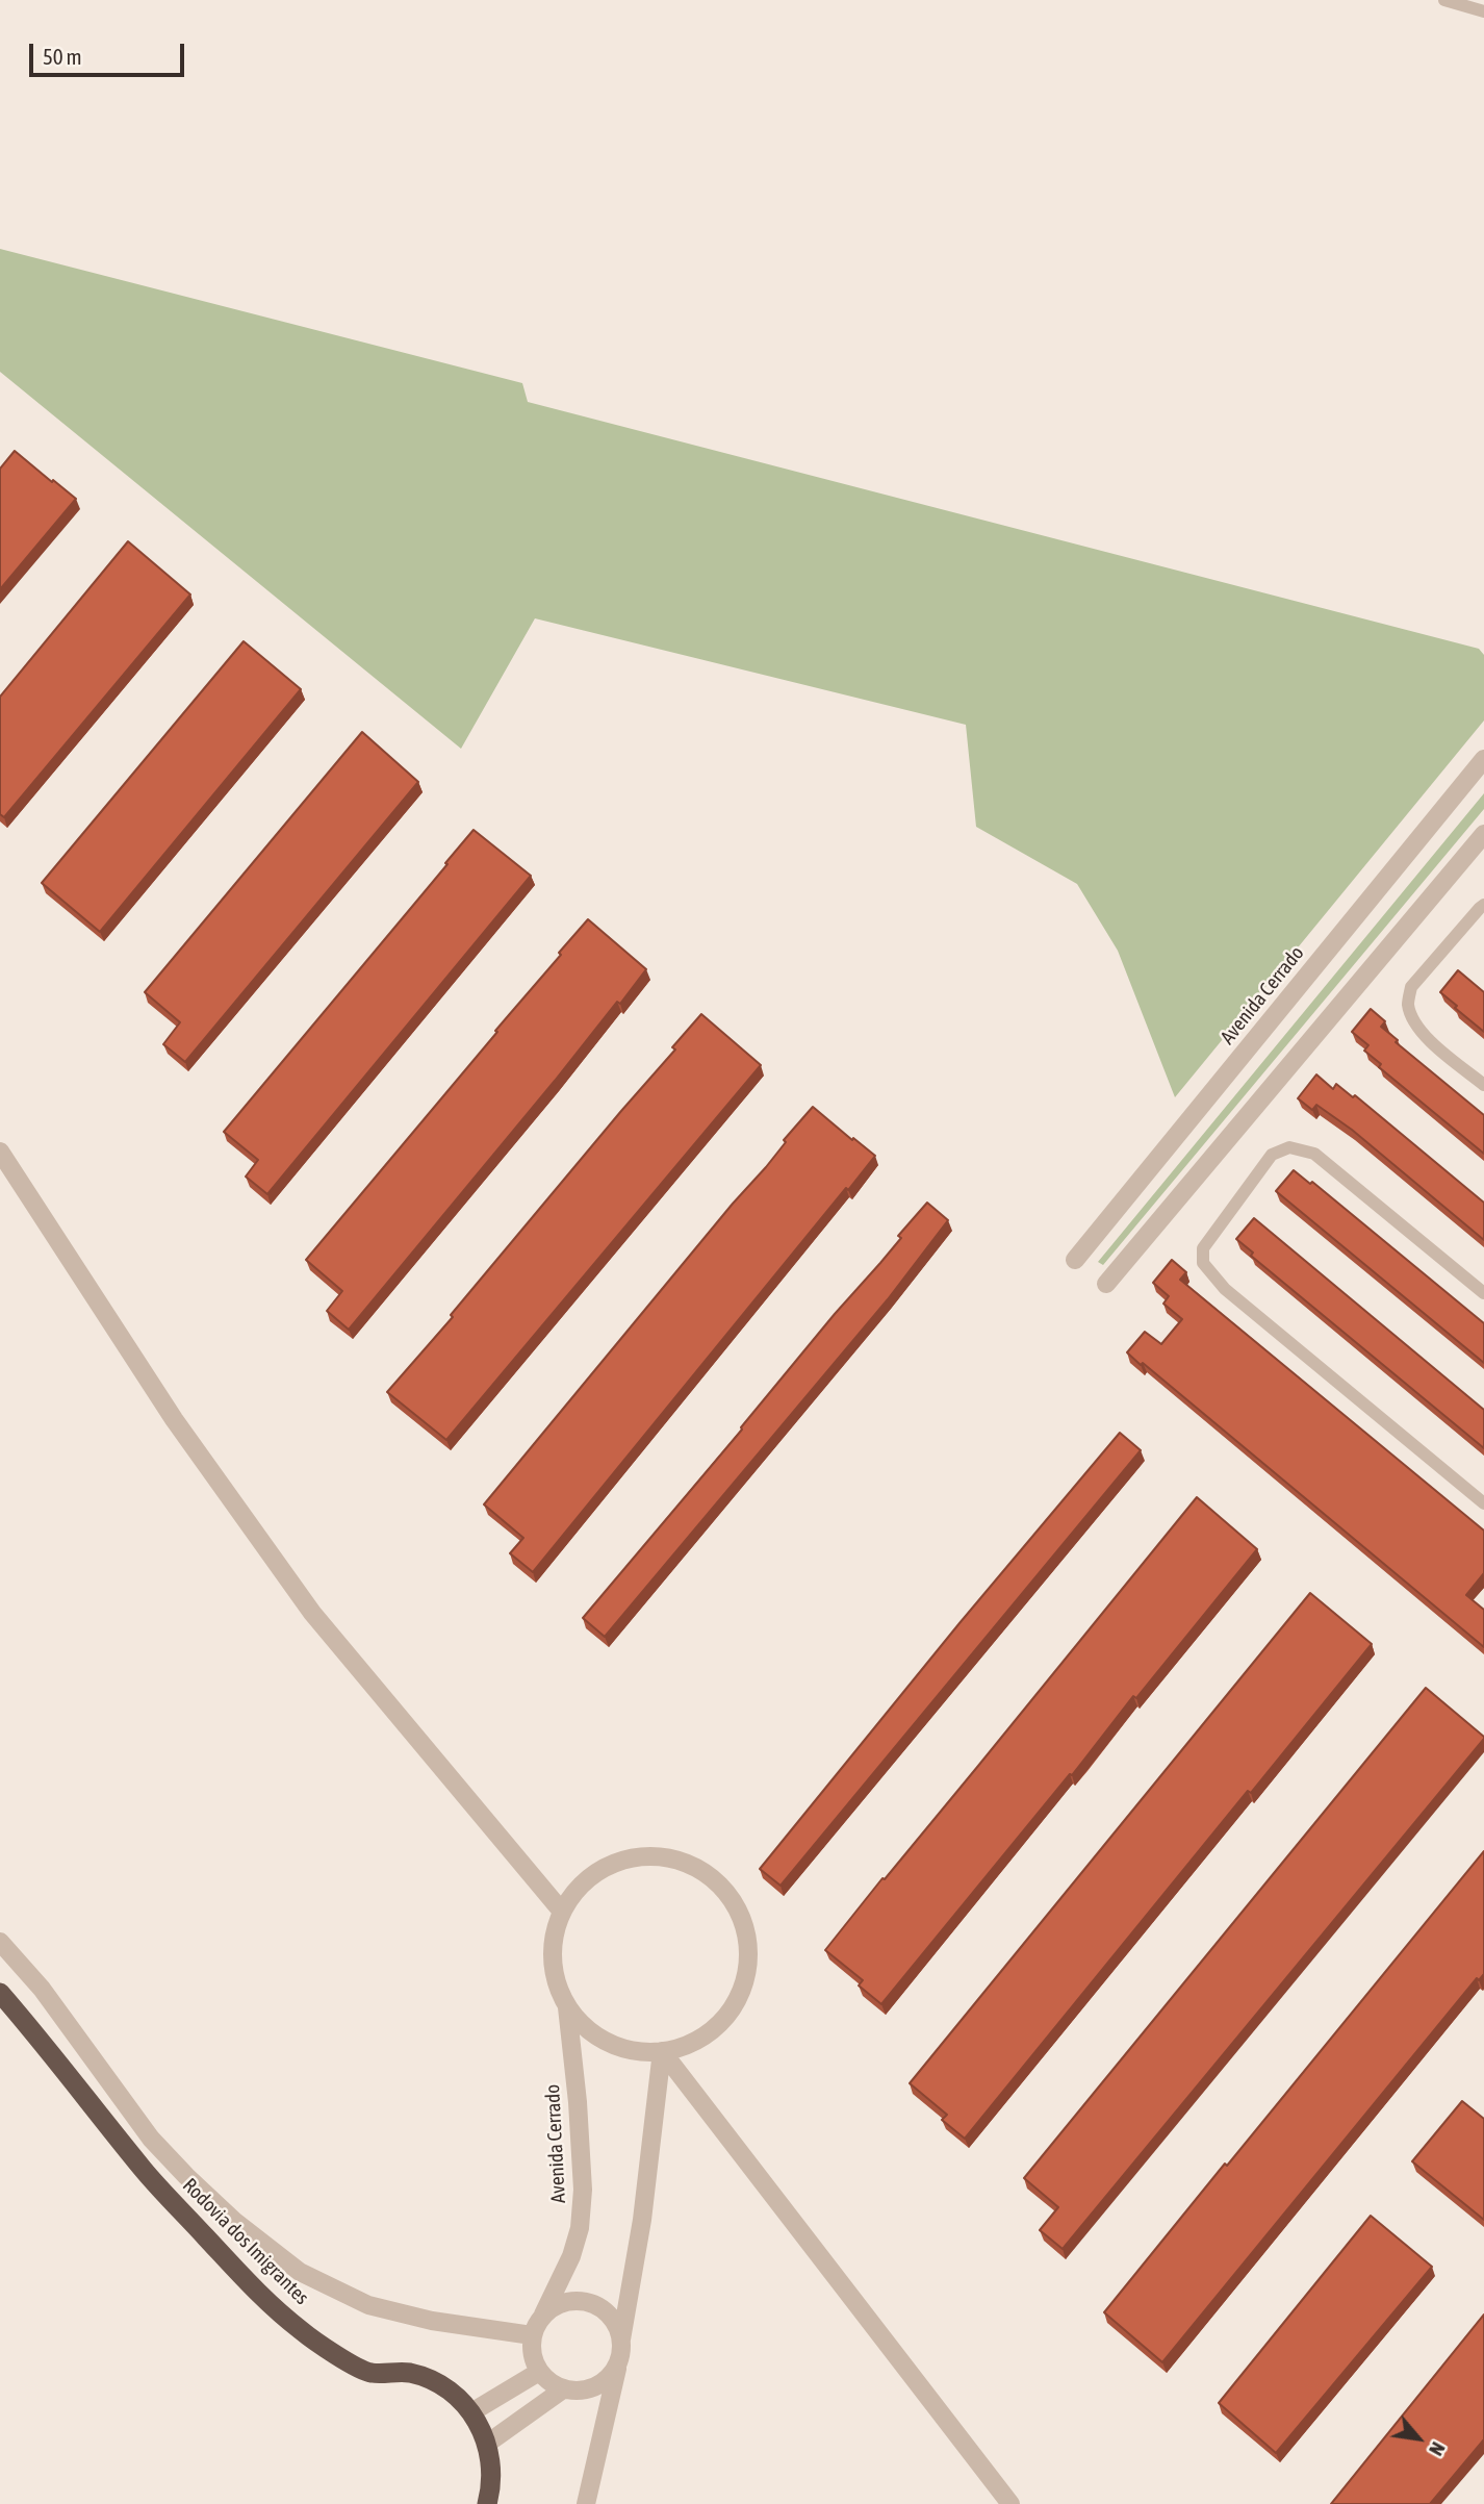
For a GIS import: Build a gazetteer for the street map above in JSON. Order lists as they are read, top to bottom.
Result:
{
  "streets": {
    "highway": ["Rodovia dos Imigrantes"],
    "street": ["Avenida Cerrado"]
  },
  "scale_bar": "50 m",
  "north": "bottom right"
}
